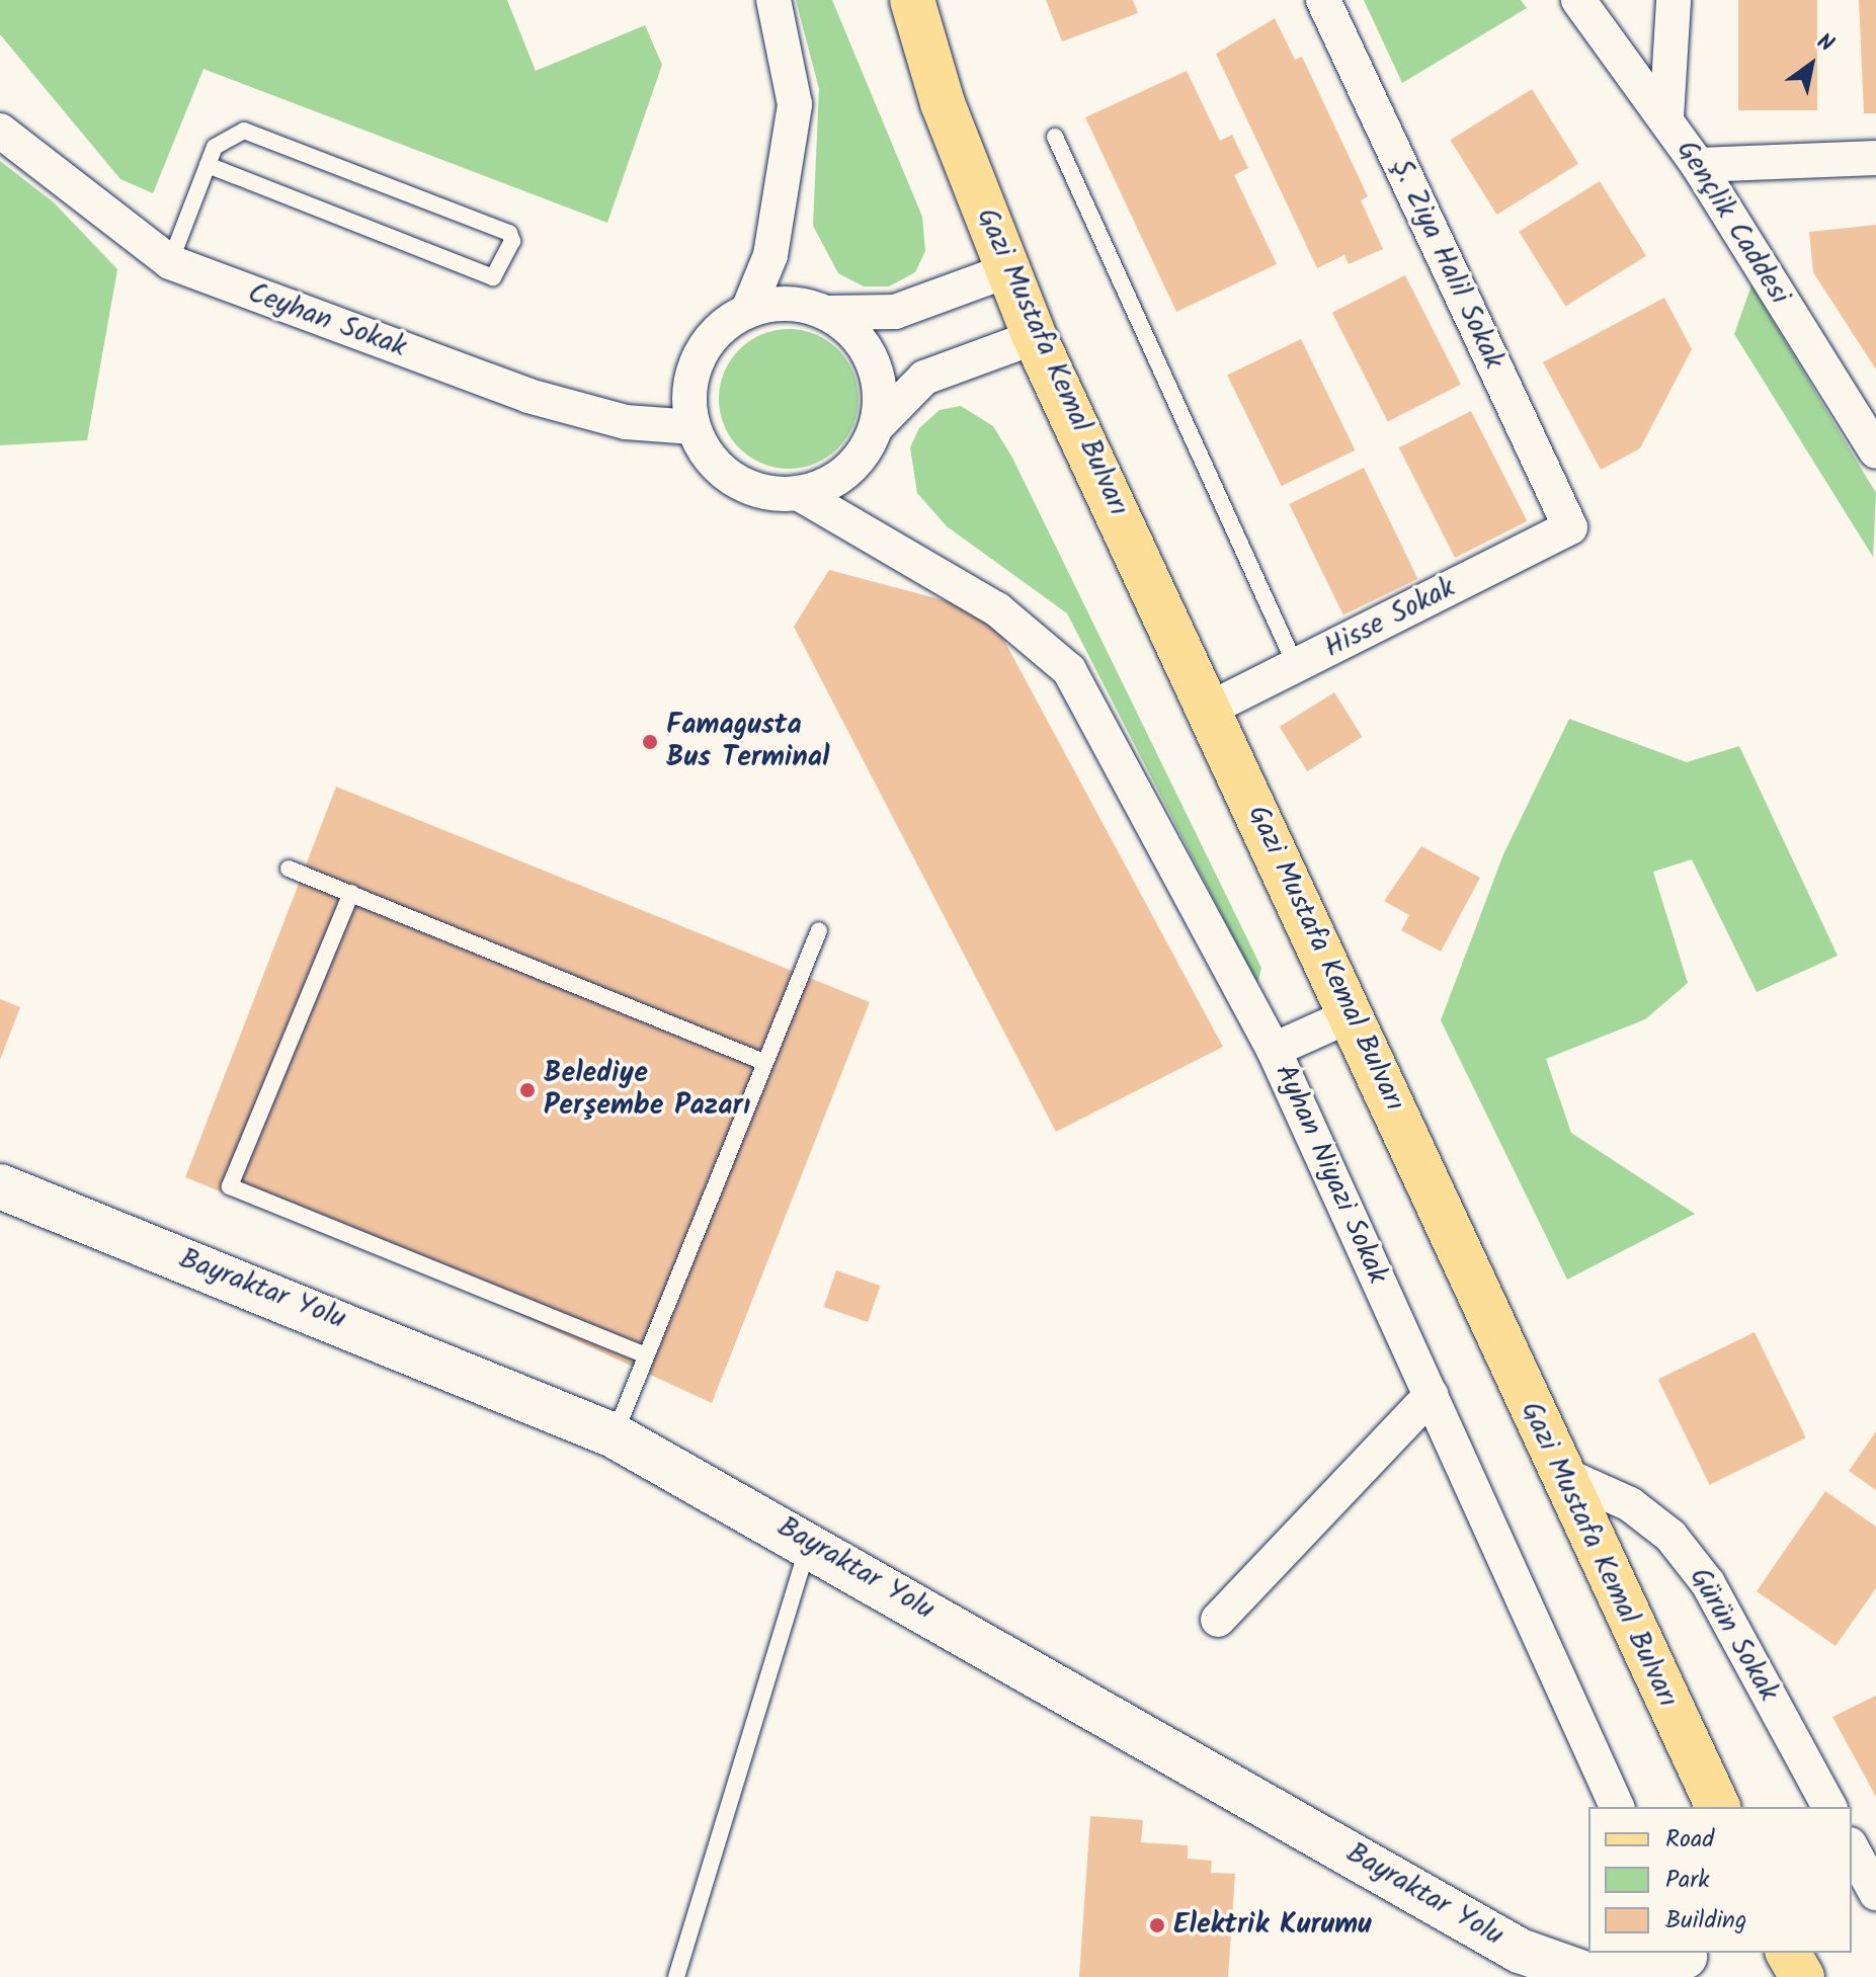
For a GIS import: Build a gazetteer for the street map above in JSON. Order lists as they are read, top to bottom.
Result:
{
  "streets": {
    "main road": ["Gazi Mustafa Kemal Bulvarı"],
    "street": [
      "Gençlik Caddesi",
      "Ş. Ziya Halil Sokak",
      "Ceyhan Sokak",
      "Hisse Sokak",
      "Ayhan Niyazi Sokak",
      "Bayraktar Yolu",
      "Gürün Sokak"
    ]
  },
  "crossings": [
    ["Ş. Ziya Halil Sokak", "Hisse Sokak"],
    ["Ceyhan Sokak", "Ayhan Niyazi Sokak"],
    ["Gazi Mustafa Kemal Bulvarı", "Hisse Sokak"],
    ["Gazi Mustafa Kemal Bulvarı", "Gürün Sokak"]
  ],
  "places": ["Famagusta Bus Terminal", "Belediye Perşembe Pazarı", "Elektrik Kurumu"],
  "legend": ["Road", "Park", "Building"],
  "north": "top right"
}
